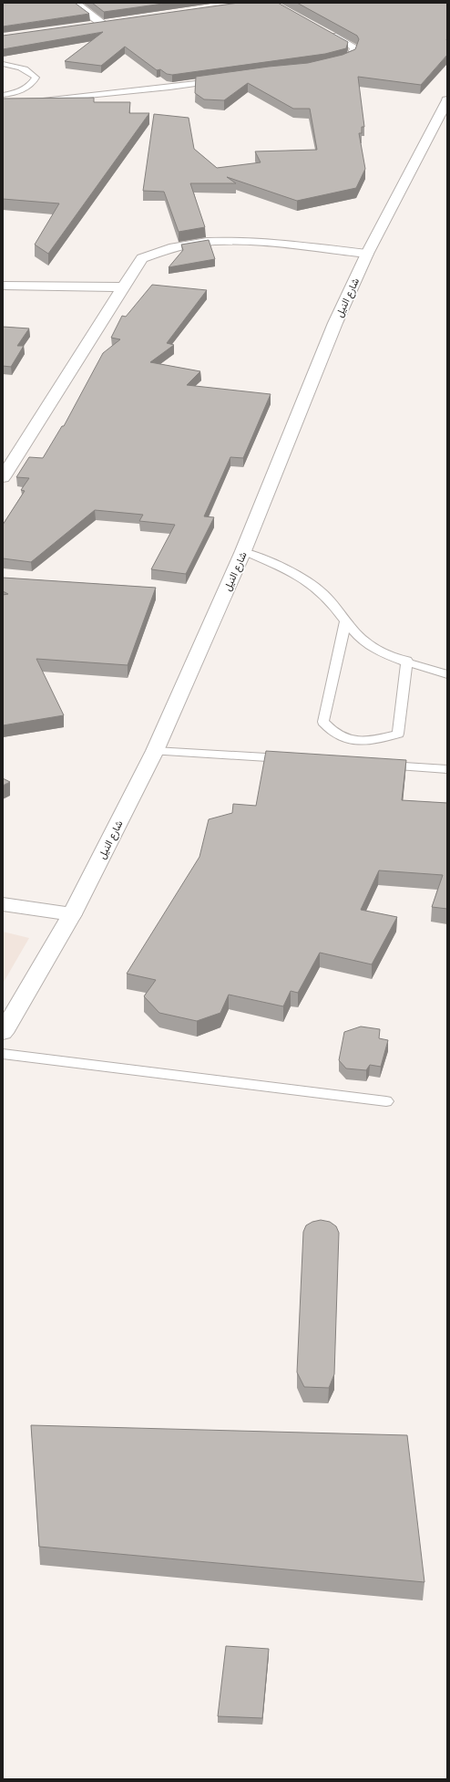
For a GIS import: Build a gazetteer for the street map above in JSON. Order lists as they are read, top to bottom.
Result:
{
  "streets": {
    "main road": ["شارع النيل"]
  }
}
